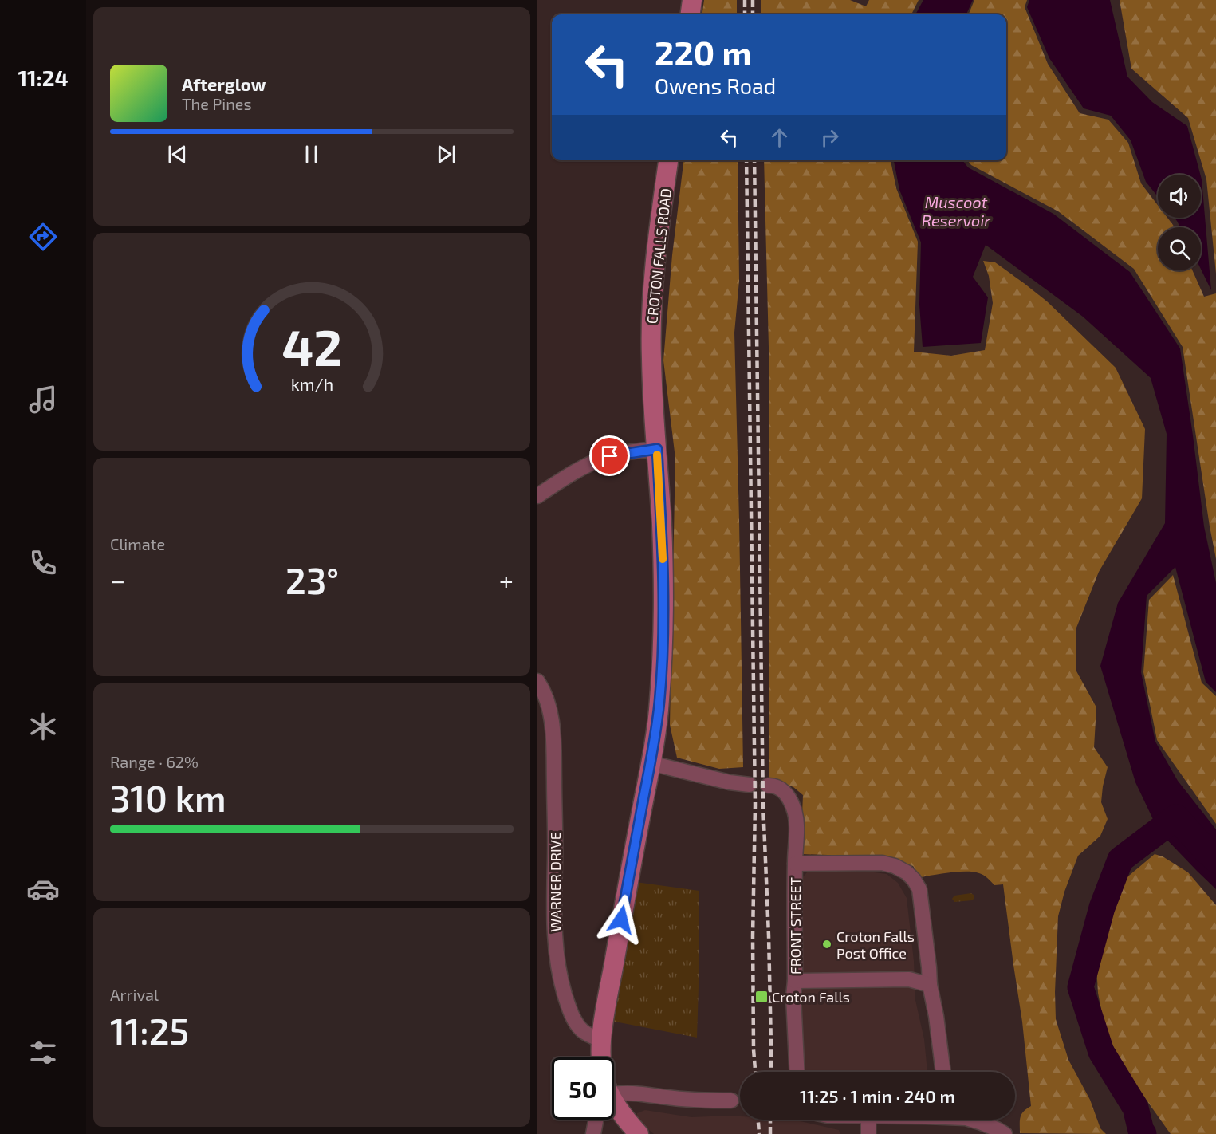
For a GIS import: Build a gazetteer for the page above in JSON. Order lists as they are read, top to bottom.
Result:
{
  "streets": {
    "main road": ["CROTON FALLS ROAD"],
    "street": ["WARNER DRIVE", "FRONT STREET"]
  },
  "crossings": [
    ["CROTON FALLS ROAD", "WARNER DRIVE"]
  ],
  "water": ["Muscoot Reservoir"],
  "places": {
    "other": ["Croton Falls Post Office"],
    "transit": ["Croton Falls"]
  },
  "page": {
    "tabs": "11:24",
    "turn": ["220 m", "Owens Road"],
    "song": ["Afterglow", "The Pines"],
    "tile": [
      "Climate",
      ["Range · 62%", "310 km"],
      ["Arrival", "11:25"]
    ],
    "heat": ["−", "23°", "+"],
    "limit": "50",
    "trip": "11:25 · 1 min · 240 m",
    "gauge": ["42", "km/h"]
  }
}
